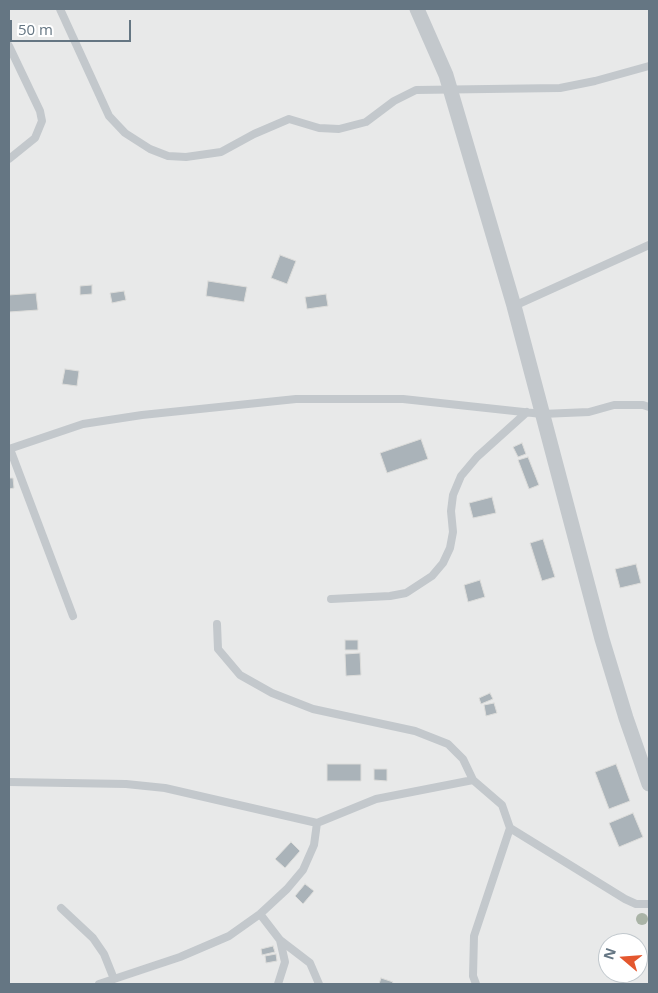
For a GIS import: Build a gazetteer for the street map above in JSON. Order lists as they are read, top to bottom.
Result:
{
  "scale_bar": "50 m",
  "north": "left"
}
